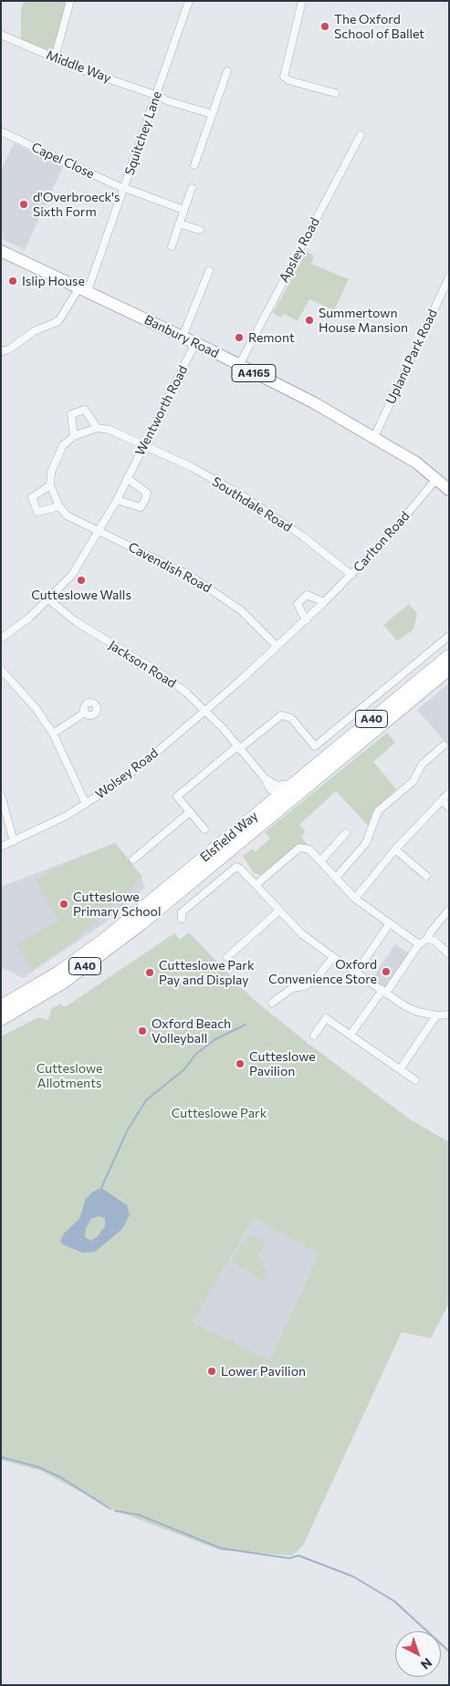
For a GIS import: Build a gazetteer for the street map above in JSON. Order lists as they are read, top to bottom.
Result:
{
  "streets": {
    "highway": ["A40", "Elsfield Way"],
    "main road": ["Banbury Road", "A4165"],
    "street": [
      "Middle Way",
      "Squitchey Lane",
      "Capel Close",
      "Apsley Road",
      "Upland Park Road",
      "Wentworth Road",
      "Southdale Road",
      "Carlton Road",
      "Cavendish Road",
      "Jackson Road",
      "Wolsey Road"
    ]
  },
  "crossings": [
    ["Middle Way", "Squitchey Lane"],
    ["Squitchey Lane", "Capel Close"],
    ["Squitchey Lane", "Banbury Road"],
    ["Apsley Road", "Banbury Road"],
    ["Banbury Road", "Upland Park Road"],
    ["Banbury Road", "Wentworth Road"],
    ["Banbury Road", "Carlton Road"],
    ["Wentworth Road", "Southdale Road"],
    ["Wentworth Road", "Cavendish Road"],
    ["Wentworth Road", "Jackson Road"],
    ["Southdale Road", "Carlton Road"],
    ["Carlton Road", "Cavendish Road"],
    ["Carlton Road", "Wolsey Road"],
    ["Jackson Road", "Wolsey Road"],
    ["Jackson Road", "Elsfield Way"]
  ],
  "parks": ["Cutteslowe Allotments", "Cutteslowe Park"],
  "places": [
    "The Oxford School of Ballet",
    "d'Overbroeck's Sixth Form",
    "Islip House",
    "Summertown House Mansion",
    "Remont",
    "Cutteslowe Walls",
    "Cutteslowe Primary School",
    "Oxford Convenience Store",
    "Cutteslowe Park Pay and Display",
    "Oxford Beach Volleyball",
    "Cutteslowe Pavilion",
    "Lower Pavilion"
  ],
  "north": "bottom right"
}
